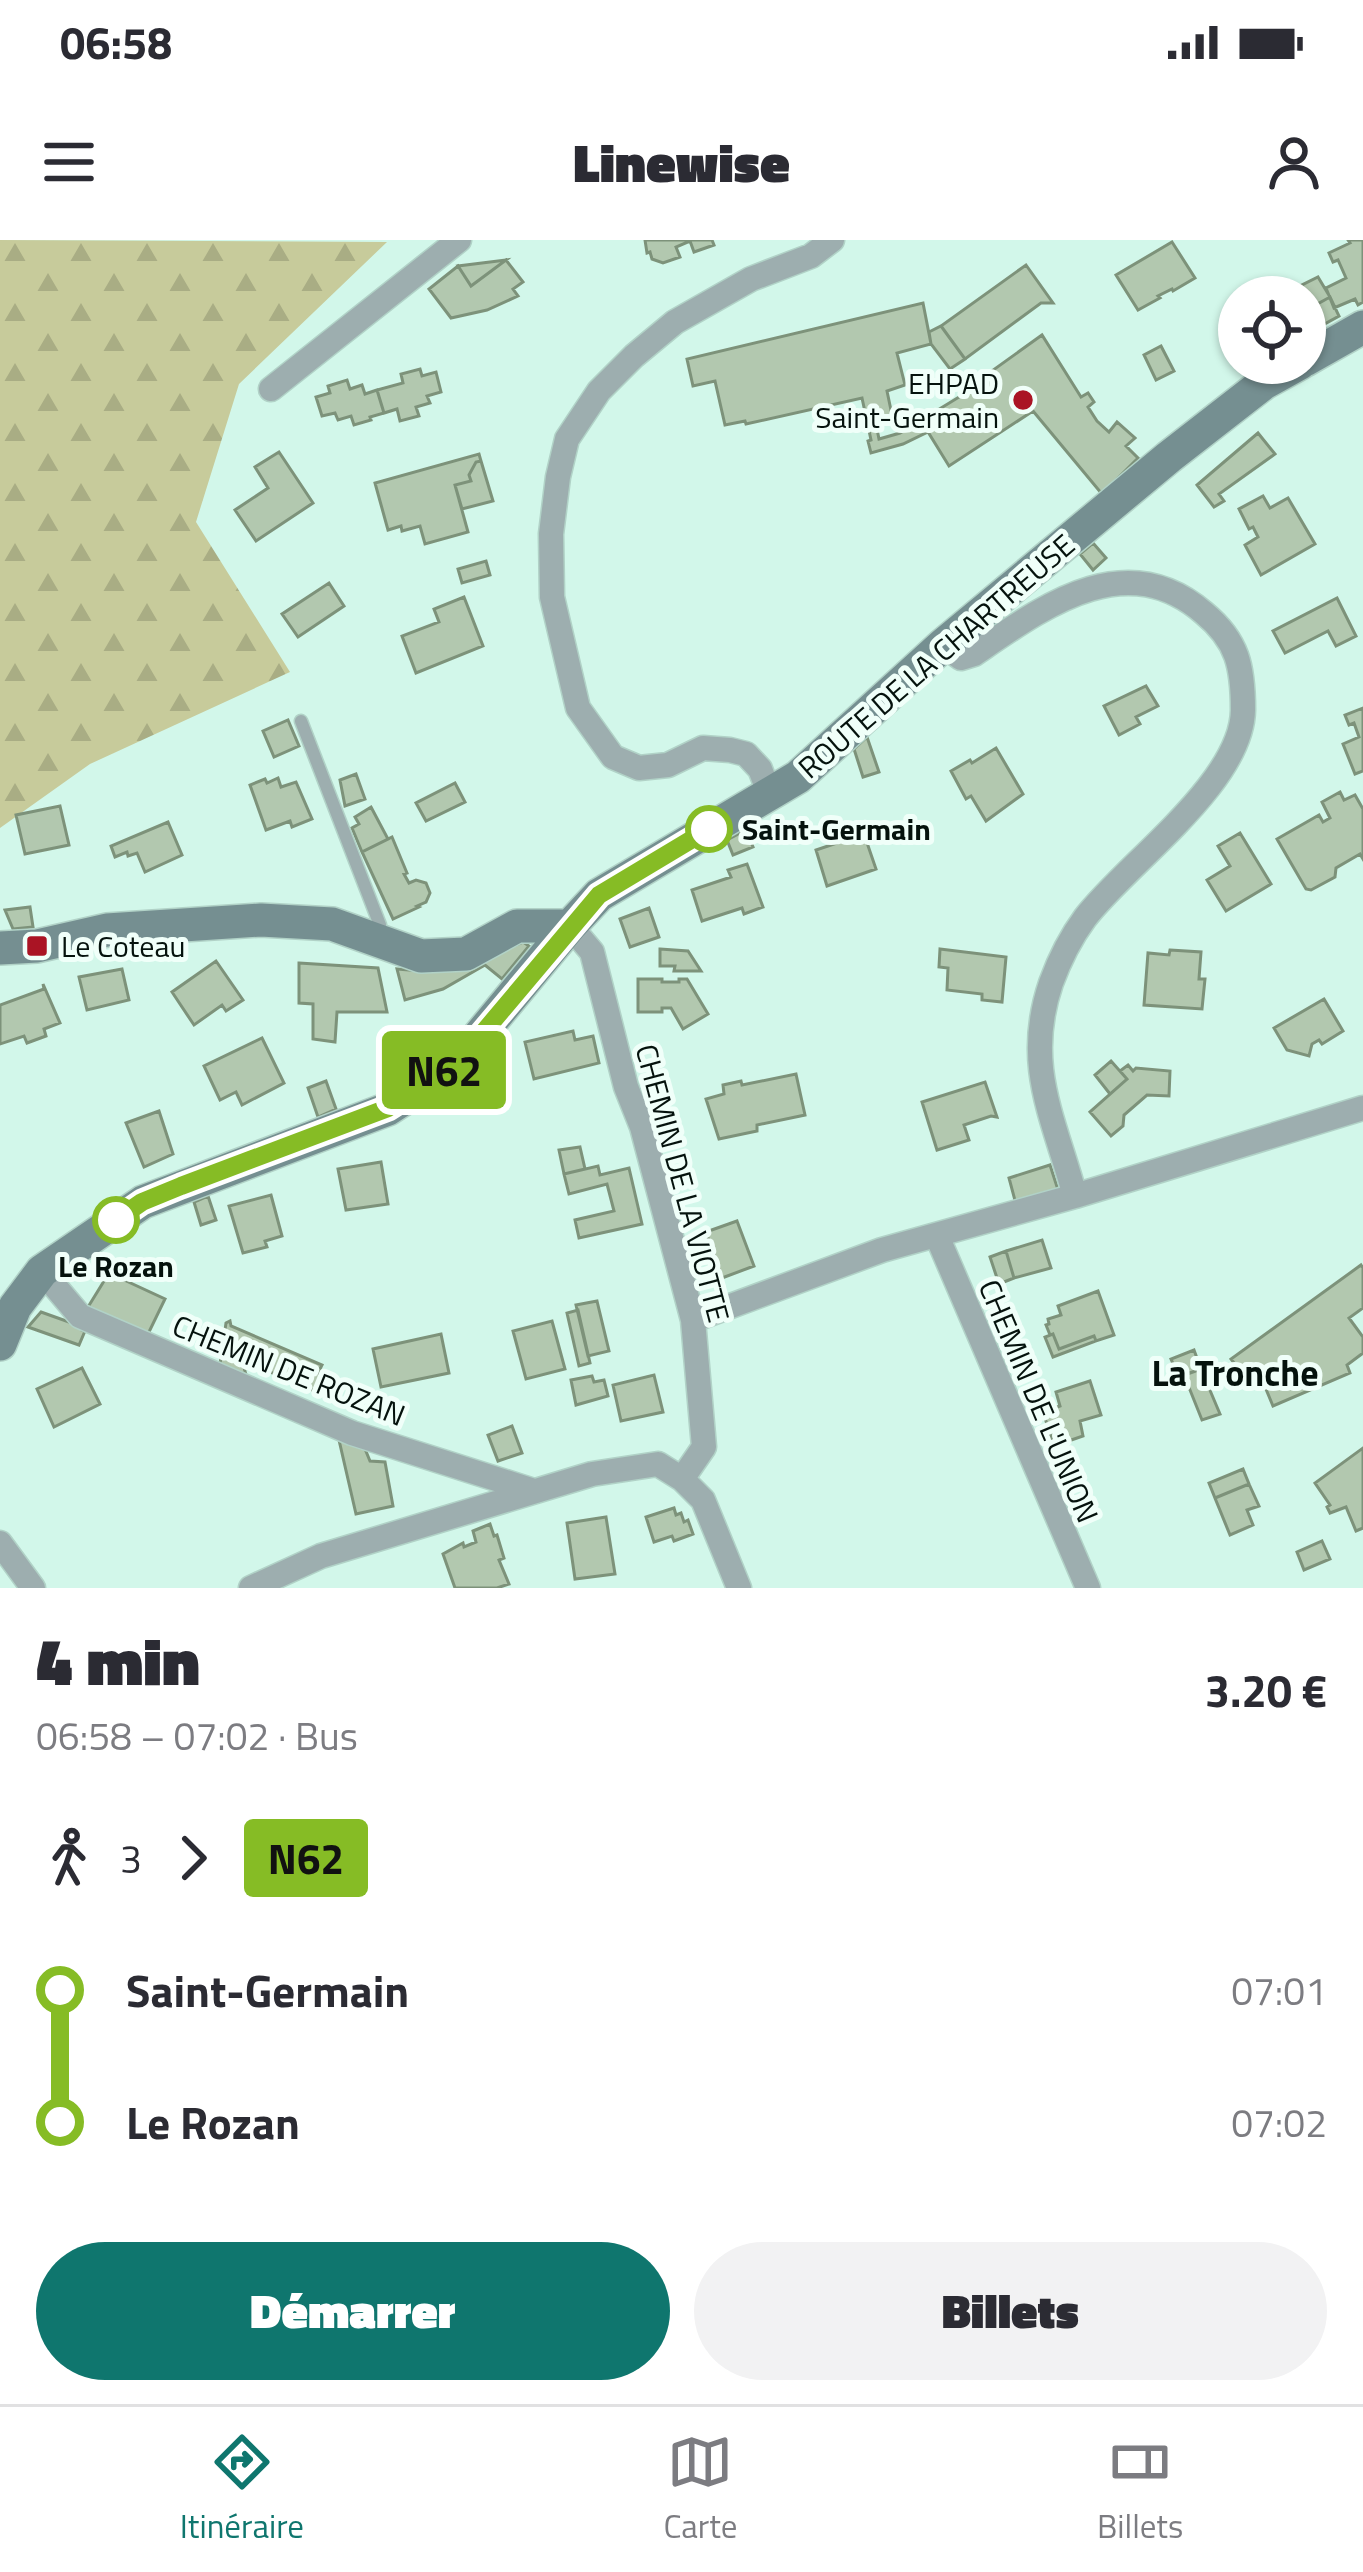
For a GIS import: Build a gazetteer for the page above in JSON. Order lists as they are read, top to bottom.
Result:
{
  "streets": {
    "main road": ["ROUTE DE LA CHARTREUSE"],
    "street": ["CHEMIN DE LA VIOTTE", "CHEMIN DE ROZAN", "CHEMIN DE L'UNION"]
  },
  "crossings": [
    ["ROUTE DE LA CHARTREUSE", "CHEMIN DE LA VIOTTE"],
    ["ROUTE DE LA CHARTREUSE", "CHEMIN DE ROZAN"]
  ],
  "districts": ["La Tronche"],
  "places": {
    "other": ["EHPAD Saint-Germain", "Saint-Germain", "Le Rozan"],
    "transit": ["Le Coteau"]
  },
  "lines": ["bus line N62"],
  "page": {
    "status": "06:58",
    "header": "Linewise",
    "on_map": "N62",
    "heading": ["4 min", "06:58 – 07:02 · Bus", "3.20 €"],
    "legs": ["3", "N62"],
    "list": [
      {
        "name": "Saint-Germain",
        "value": "07:01"
      },
      {
        "name": "Le Rozan",
        "value": "07:02"
      }
    ],
    "buttons": ["Démarrer", "Billets"],
    "tabs": ["Itinéraire", "Carte", "Billets"]
  }
}
